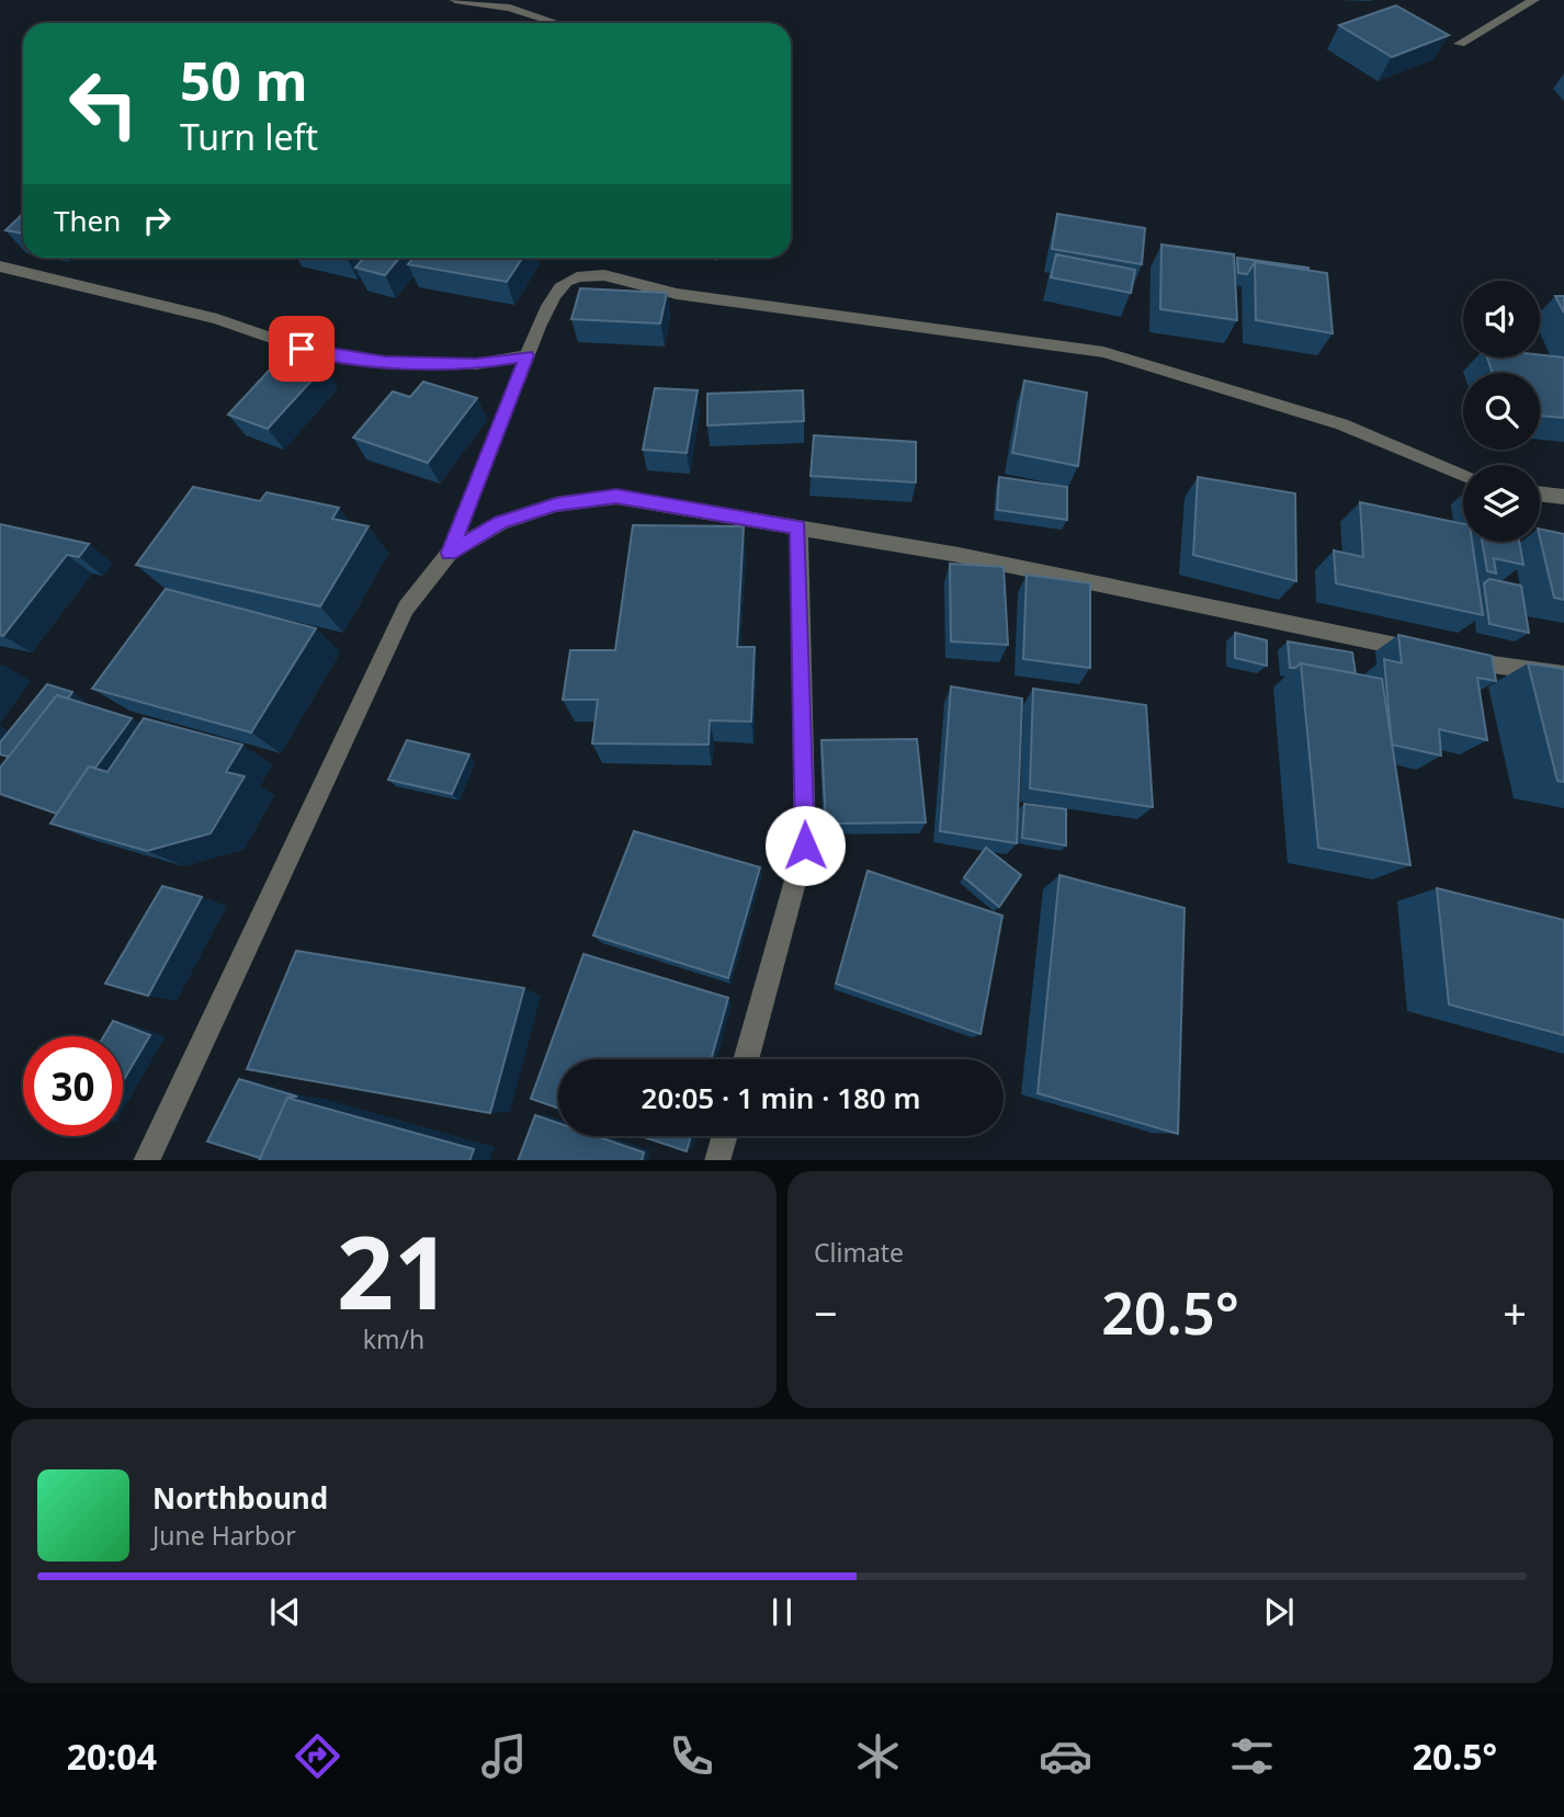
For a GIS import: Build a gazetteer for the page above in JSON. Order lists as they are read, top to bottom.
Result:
{
  "page": {
    "turn": ["50 m", "Turn left"],
    "then": "Then",
    "limit": "30",
    "trip": "20:05 · 1 min · 180 m",
    "tile": [
      ["21", "km/h"],
      "Climate"
    ],
    "heat": ["−", "20.5°", "+"],
    "song": ["Northbound", "June Harbor"],
    "tabs": ["20:04", "20.5°"]
  }
}
